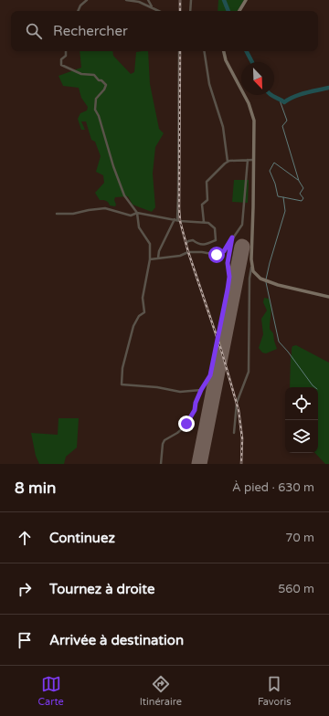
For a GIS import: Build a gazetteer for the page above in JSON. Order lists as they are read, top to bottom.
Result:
{
  "north": "bottom right",
  "page": {
    "search": "Rechercher",
    "heading": ["8 min", "À pied · 630 m"],
    "list": [
      ["Continuez", "70 m"],
      ["Tournez à droite", "560 m"],
      "Arrivée à destination"
    ],
    "nav": ["Carte", "Itinéraire", "Favoris"]
  }
}
